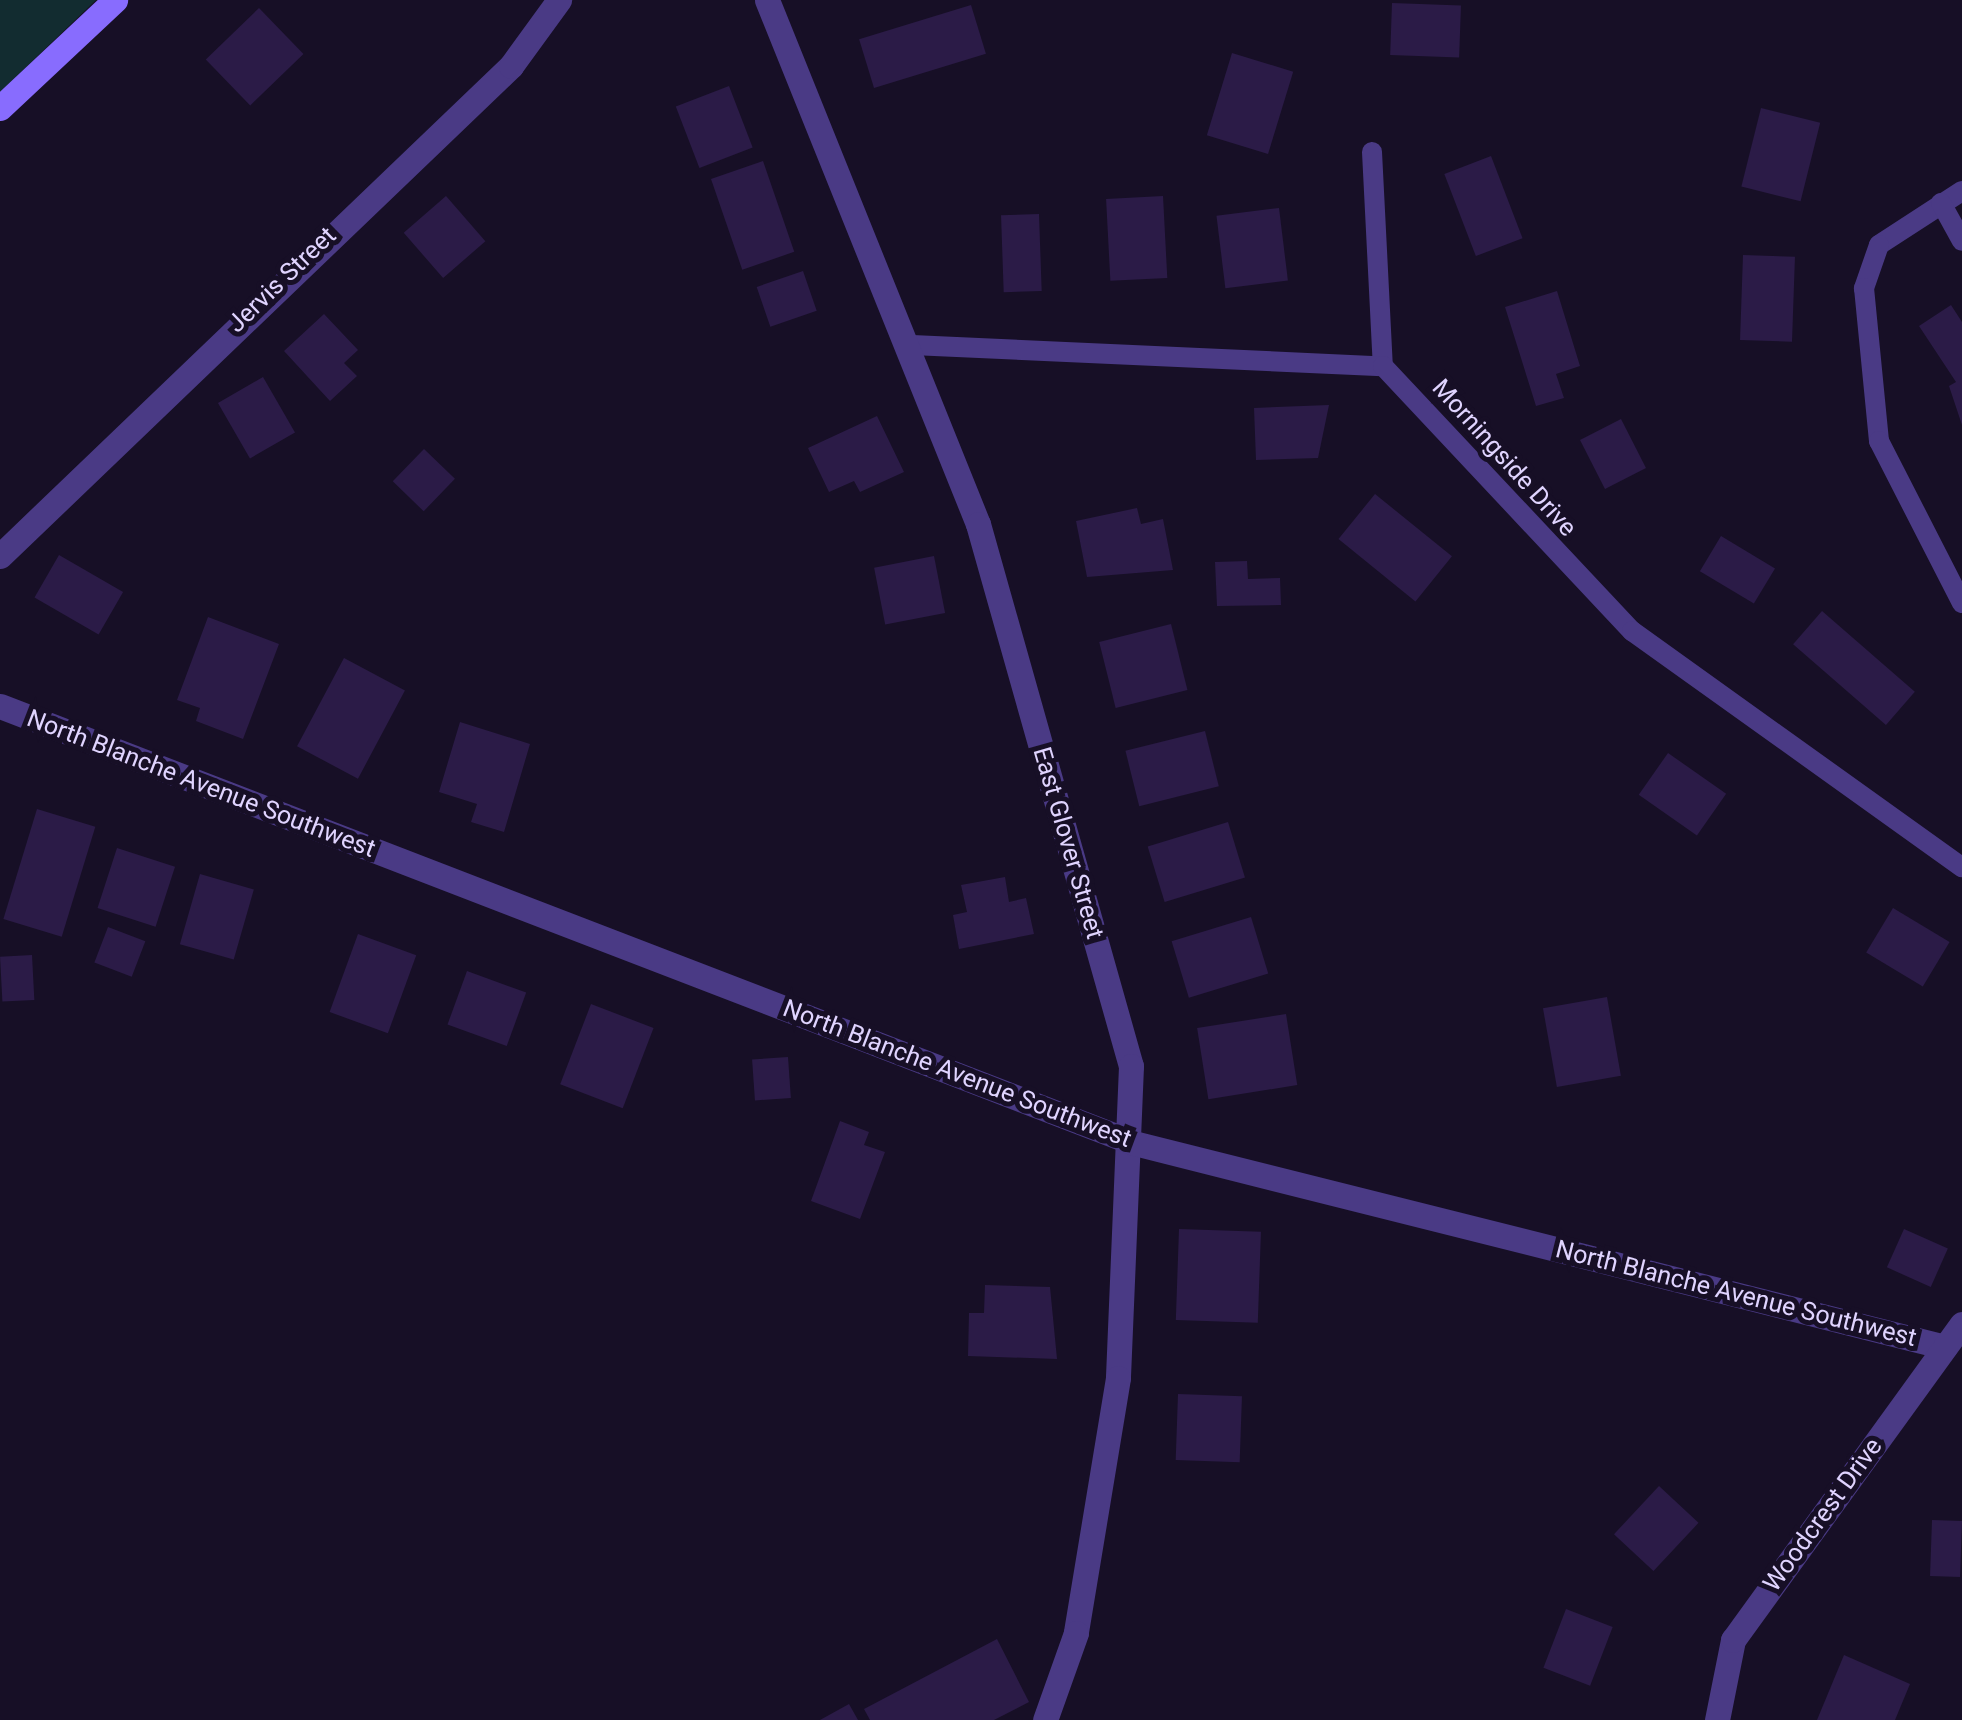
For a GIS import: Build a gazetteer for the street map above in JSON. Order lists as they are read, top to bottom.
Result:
{
  "streets": {
    "street": [
      "Jervis Street",
      "North Blanche Avenue Southwest",
      "East Glover Street",
      "Woodcrest Drive"
    ],
    "lane": ["Morningside Drive"]
  },
  "crossings": [
    ["North Blanche Avenue Southwest", "East Glover Street"],
    ["North Blanche Avenue Southwest", "Woodcrest Drive"]
  ]
}
